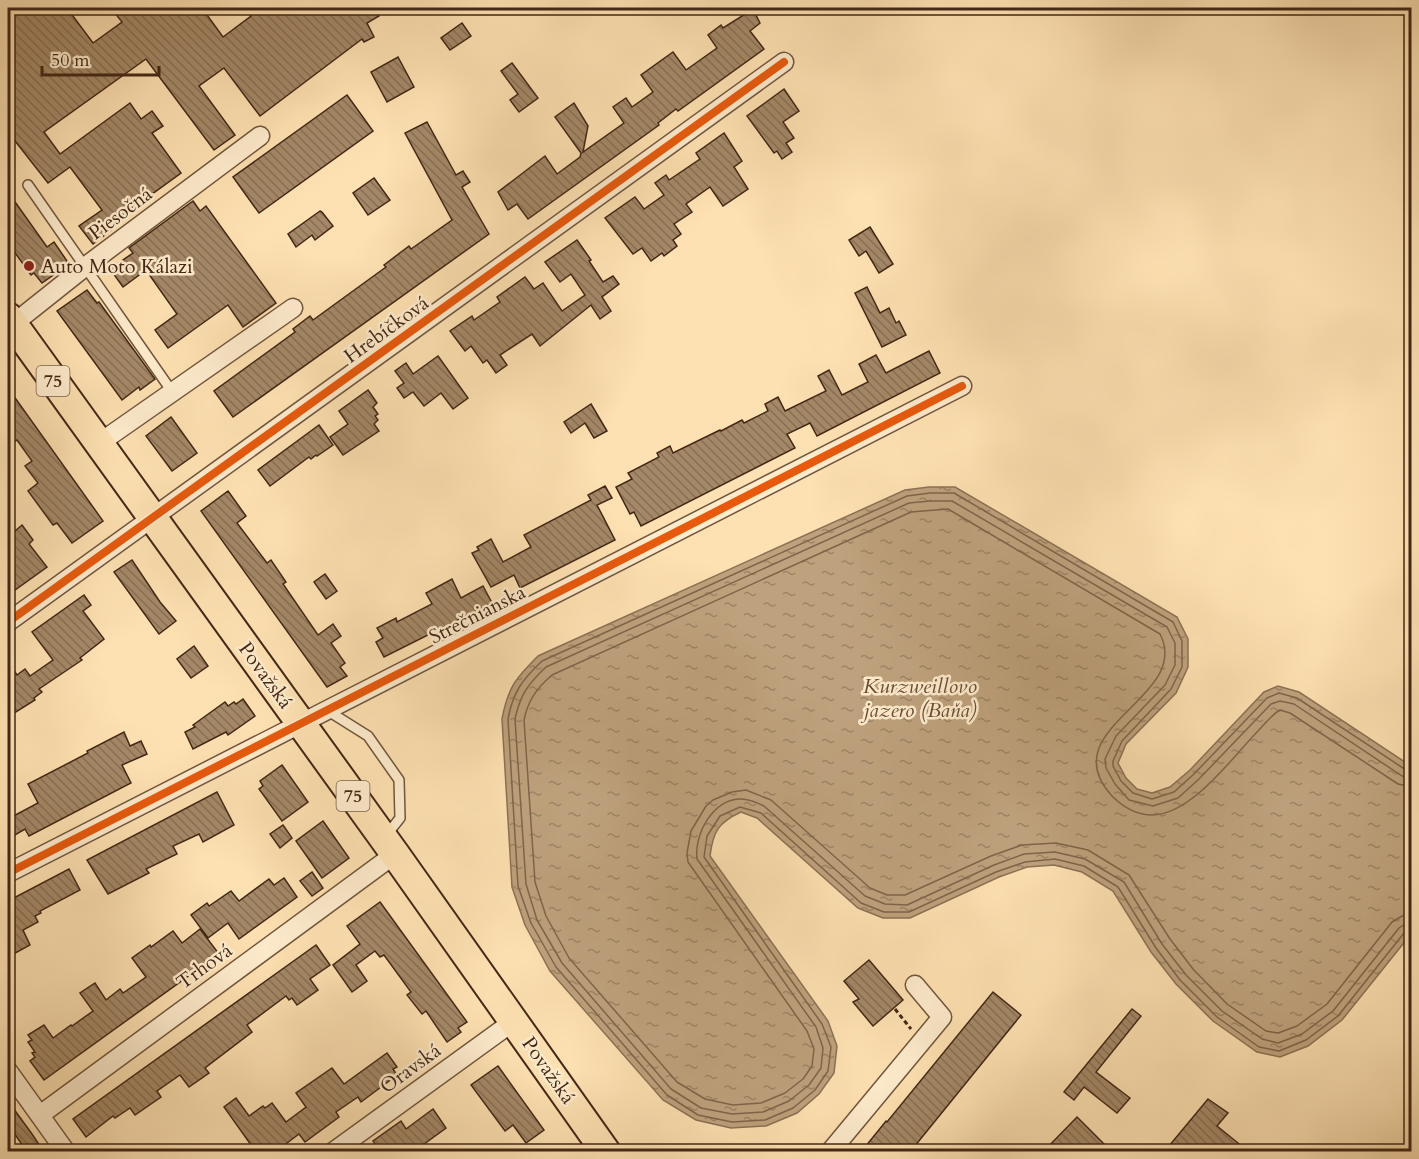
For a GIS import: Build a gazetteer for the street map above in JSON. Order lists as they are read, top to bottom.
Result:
{
  "streets": {
    "main road": ["75", "Považská"],
    "street": [
      "Piesočná",
      "Hrebíčková",
      "Strečnianska",
      "Trhová",
      "Oravská"
    ]
  },
  "crossings": [
    ["Piesočná", "Považská"],
    ["Hrebíčková", "Považská"],
    ["Strečnianska", "Považská"],
    ["Považská", "Trhová"],
    ["Považská", "Oravská"]
  ],
  "water": ["Kurzweillovo jazero (Baňa)"],
  "places": ["Auto Moto Kálazi"],
  "scale_bar": "50 m"
}
